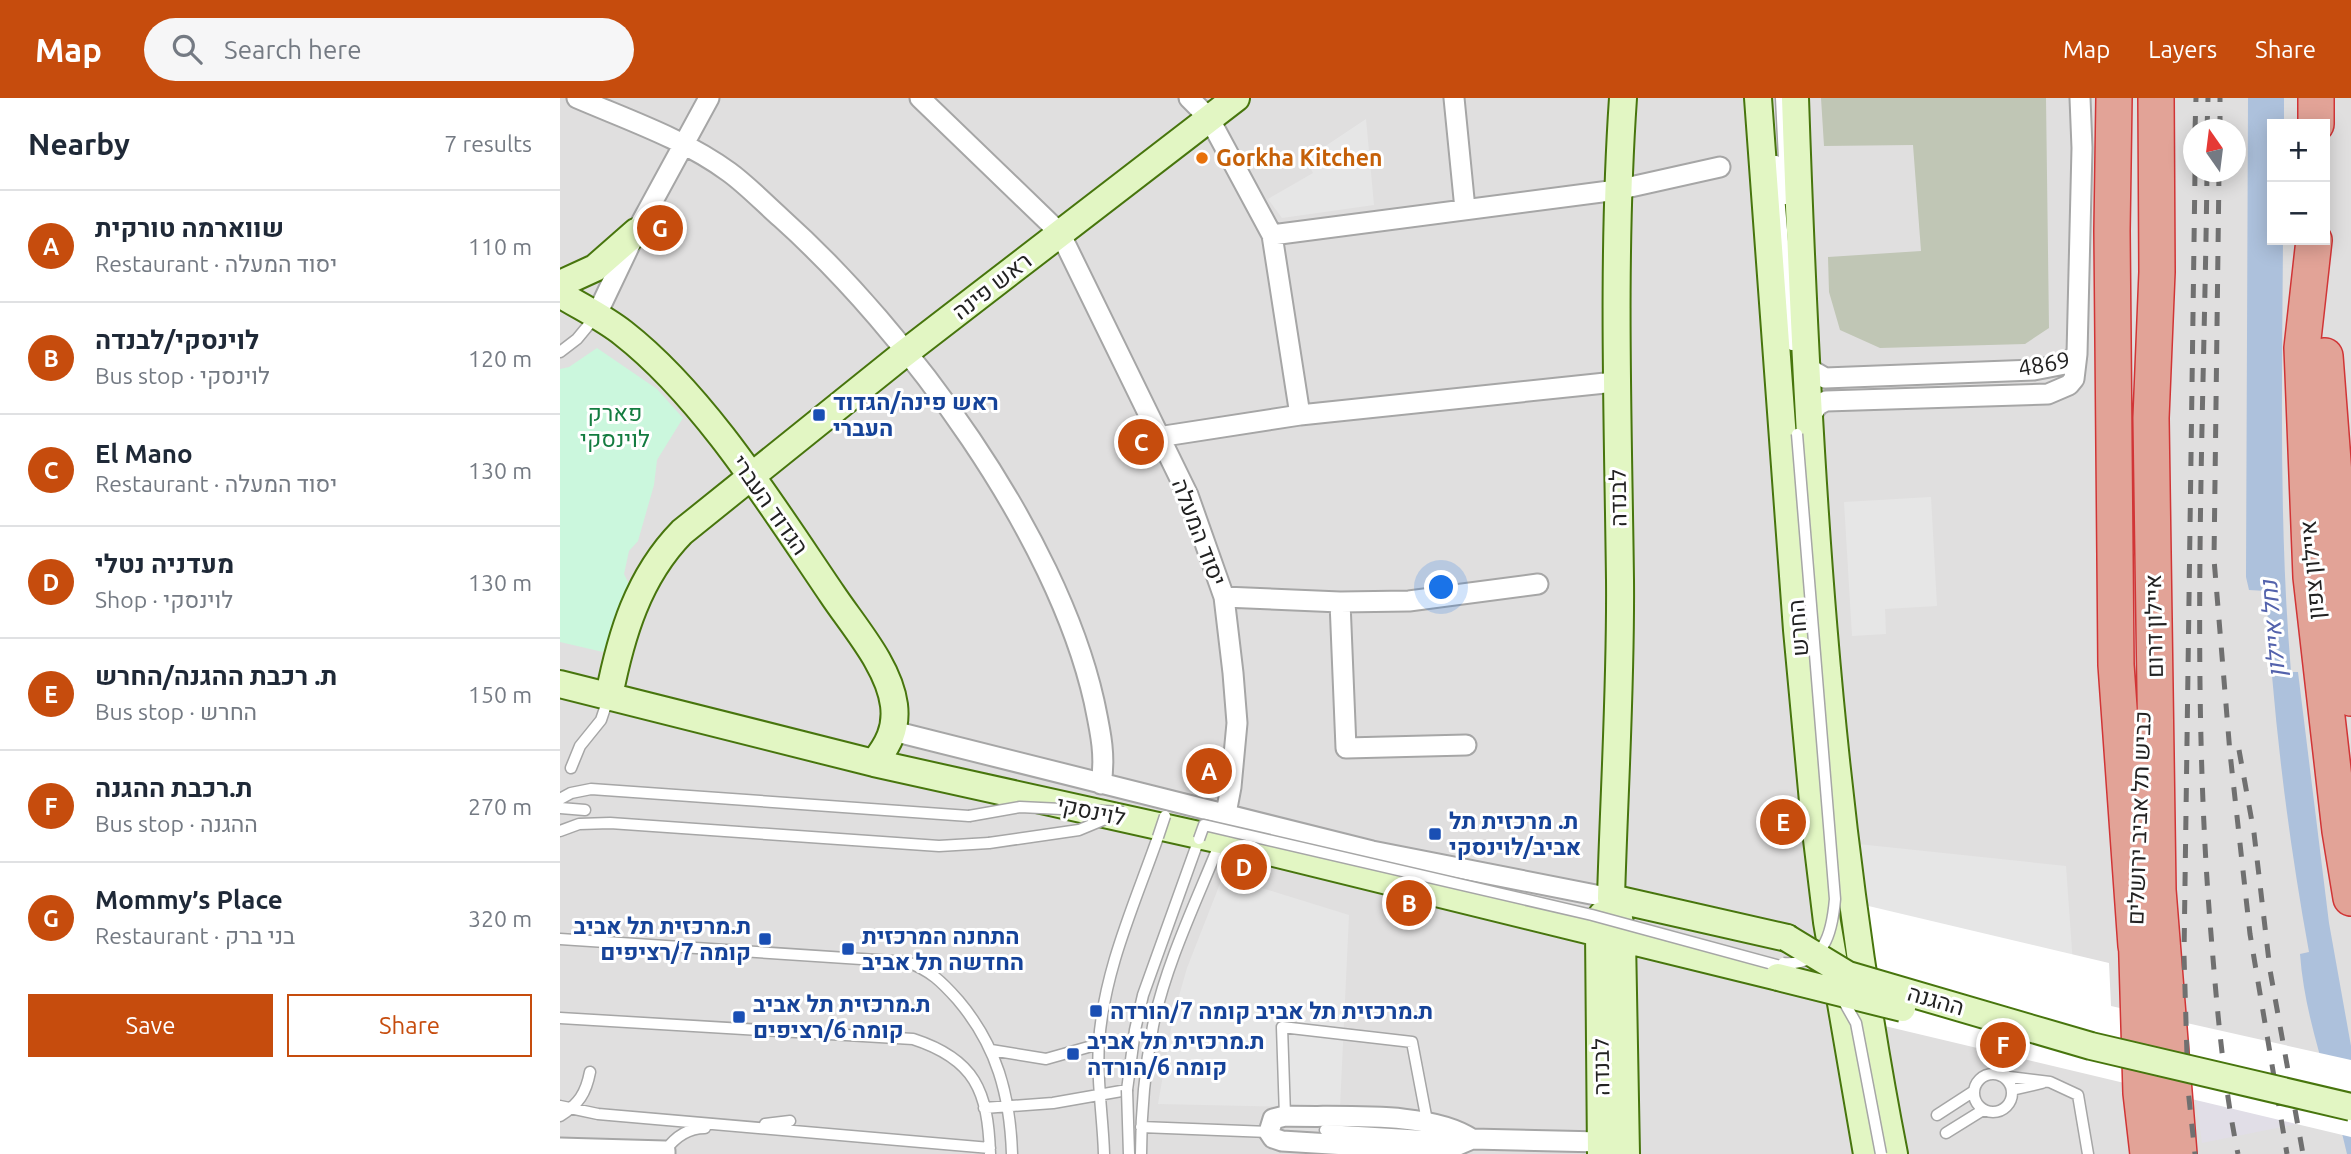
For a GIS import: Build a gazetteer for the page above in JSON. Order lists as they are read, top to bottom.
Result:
{
  "streets": {
    "highway": ["איילון צפון", "איילון דרום", "כביש תל אביב ירושלים"],
    "street": [
      "ראש פינה",
      "4869",
      "לבנדה",
      "הגדוד העברי",
      "יסוד המעלה",
      "החרש",
      "לוינסקי",
      "ההגנה"
    ]
  },
  "crossings": [
    ["ראש פינה", "הגדוד העברי"],
    ["ראש פינה", "יסוד המעלה"],
    ["ראש פינה", "לוינסקי"],
    ["4869", "החרש"],
    ["לבנדה", "לוינסקי"],
    ["לבנדה", "ההגנה"],
    ["הגדוד העברי", "לוינסקי"],
    ["יסוד המעלה", "לוינסקי"],
    ["איילון דרום", "כביש תל אביב ירושלים"],
    ["לוינסקי", "ההגנה"]
  ],
  "water": ["נחל איילון"],
  "parks": ["פארק לוינסקי"],
  "places": {
    "other": ["Gorkha Kitchen"],
    "transit": [
      "ראש פינה/הגדוד העברי",
      "ת. מרכזית תל אביב/לוינסקי",
      "ת.מרכזית תל אביב קומה 7/רציפים",
      "התחנה המרכזית החדשה תל אביב",
      "ת.מרכזית תל אביב קומה 7/הורדה",
      "ת.מרכזית תל אביב קומה 6/רציפים",
      "ת.מרכזית תל אביב קומה 6/הורדה"
    ]
  },
  "north": "top",
  "page": {
    "header": "Map",
    "search": "Search here",
    "nav": ["Map", "Layers", "Share"],
    "heading": ["Nearby", "7 results"],
    "map_buttons": ["+", "−"],
    "list": [
      {
        "mark": "A",
        "name": "שווארמה טורקית",
        "note": "Restaurant · יסוד המעלה",
        "value": "110 m"
      },
      {
        "mark": "B",
        "name": "לוינסקי/לבנדה",
        "note": "Bus stop · לוינסקי",
        "value": "120 m"
      },
      {
        "mark": "C",
        "name": "El Mano",
        "note": "Restaurant · יסוד המעלה",
        "value": "130 m"
      },
      {
        "mark": "D",
        "name": "מעדניה נטלי",
        "note": "Shop · לוינסקי",
        "value": "130 m"
      },
      {
        "mark": "E",
        "name": "ת. רכבת ההגנה/החרש",
        "note": "Bus stop · החרש",
        "value": "150 m"
      },
      {
        "mark": "F",
        "name": "ת.רכבת ההגנה",
        "note": "Bus stop · ההגנה",
        "value": "270 m"
      },
      {
        "mark": "G",
        "name": "Mommy׳s Place",
        "note": "Restaurant · בני ברק",
        "value": "320 m"
      }
    ],
    "pins": [
      "G",
      "C",
      "A",
      "E",
      "D",
      "B",
      "F"
    ],
    "buttons": ["Save", "Share"]
  }
}
